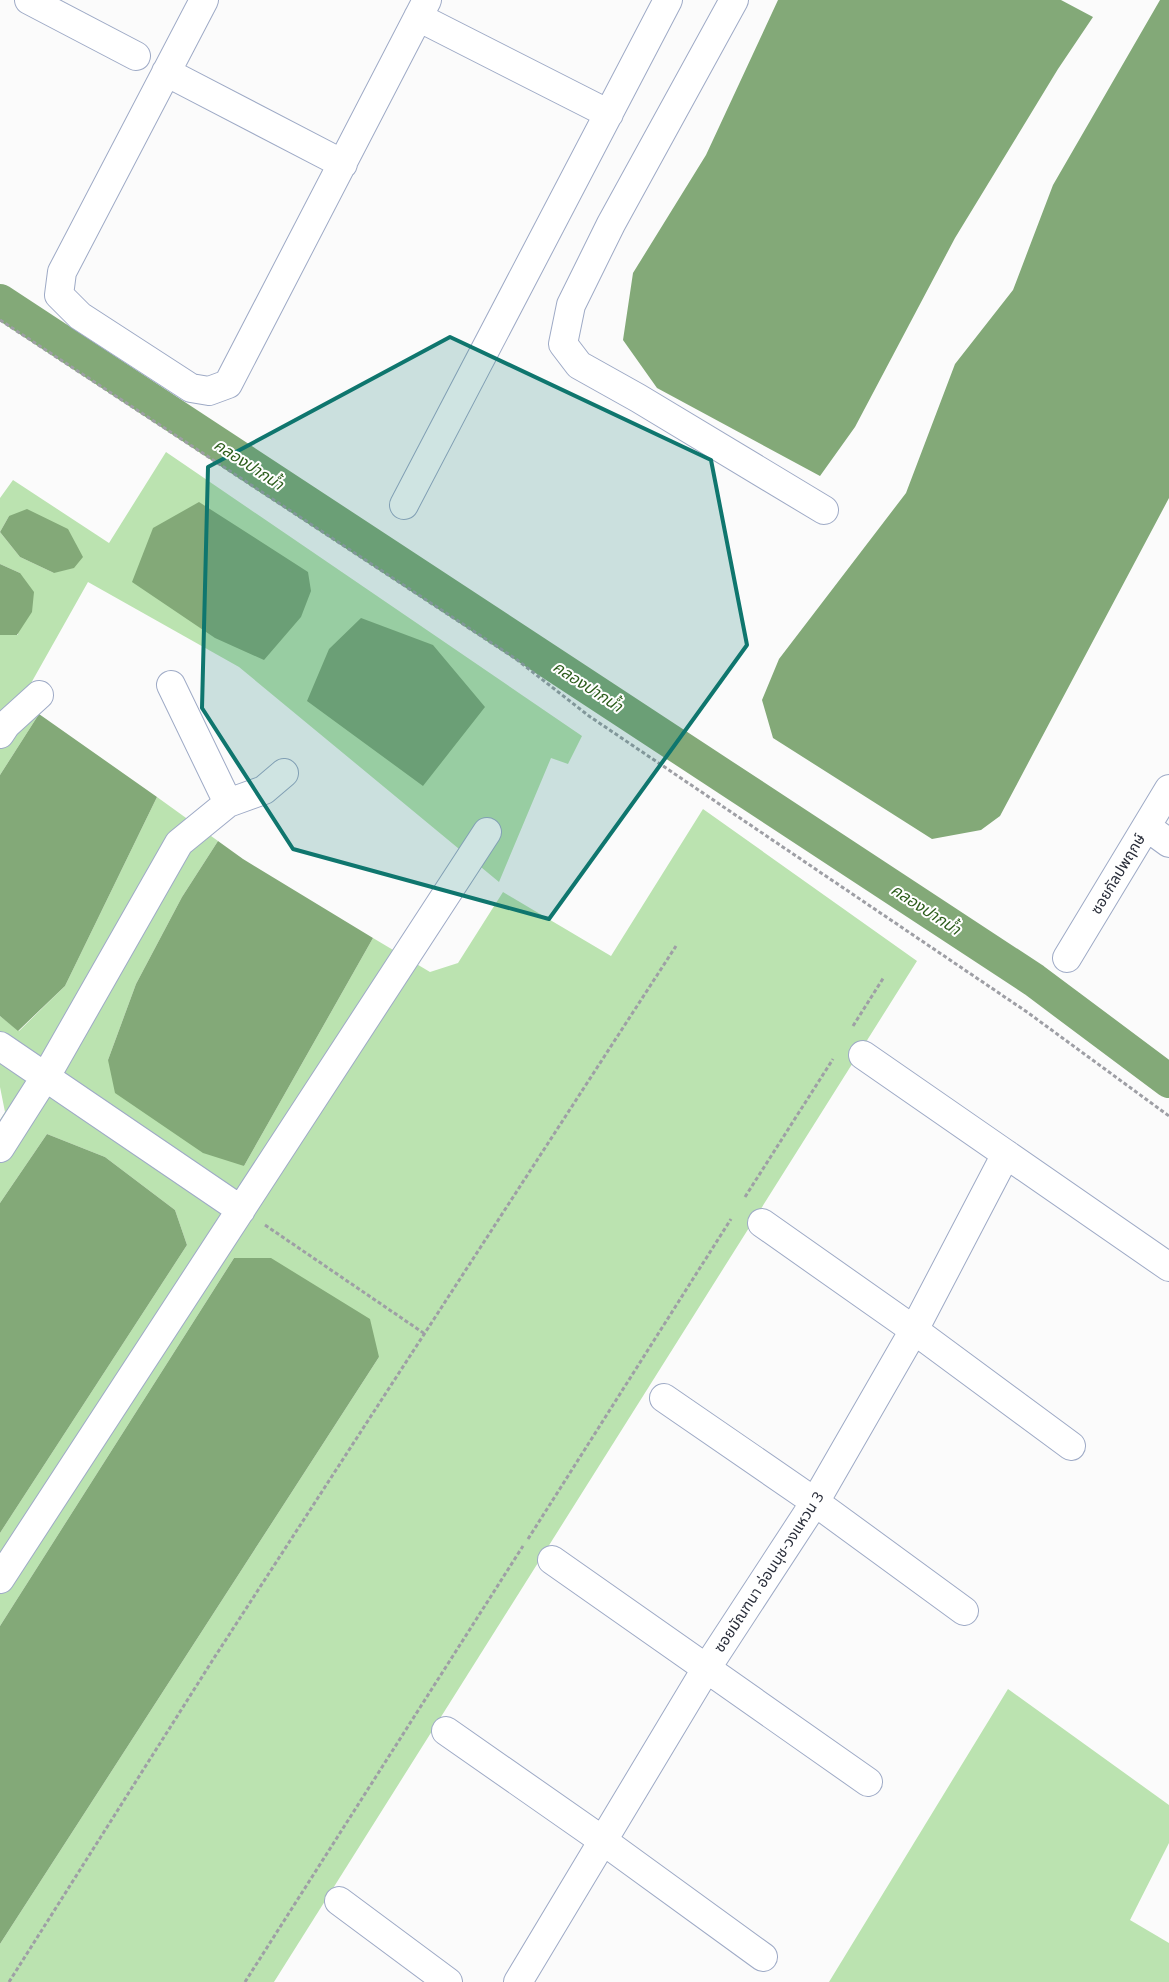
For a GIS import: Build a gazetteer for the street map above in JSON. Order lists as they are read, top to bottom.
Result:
{
  "streets": {
    "street": ["ซอยกัลปพฤกษ์", "ซอยมัณฑนา อ่อนนุช-วงแหวน 3"]
  },
  "water": ["คลองปากน้ำ"]
}
